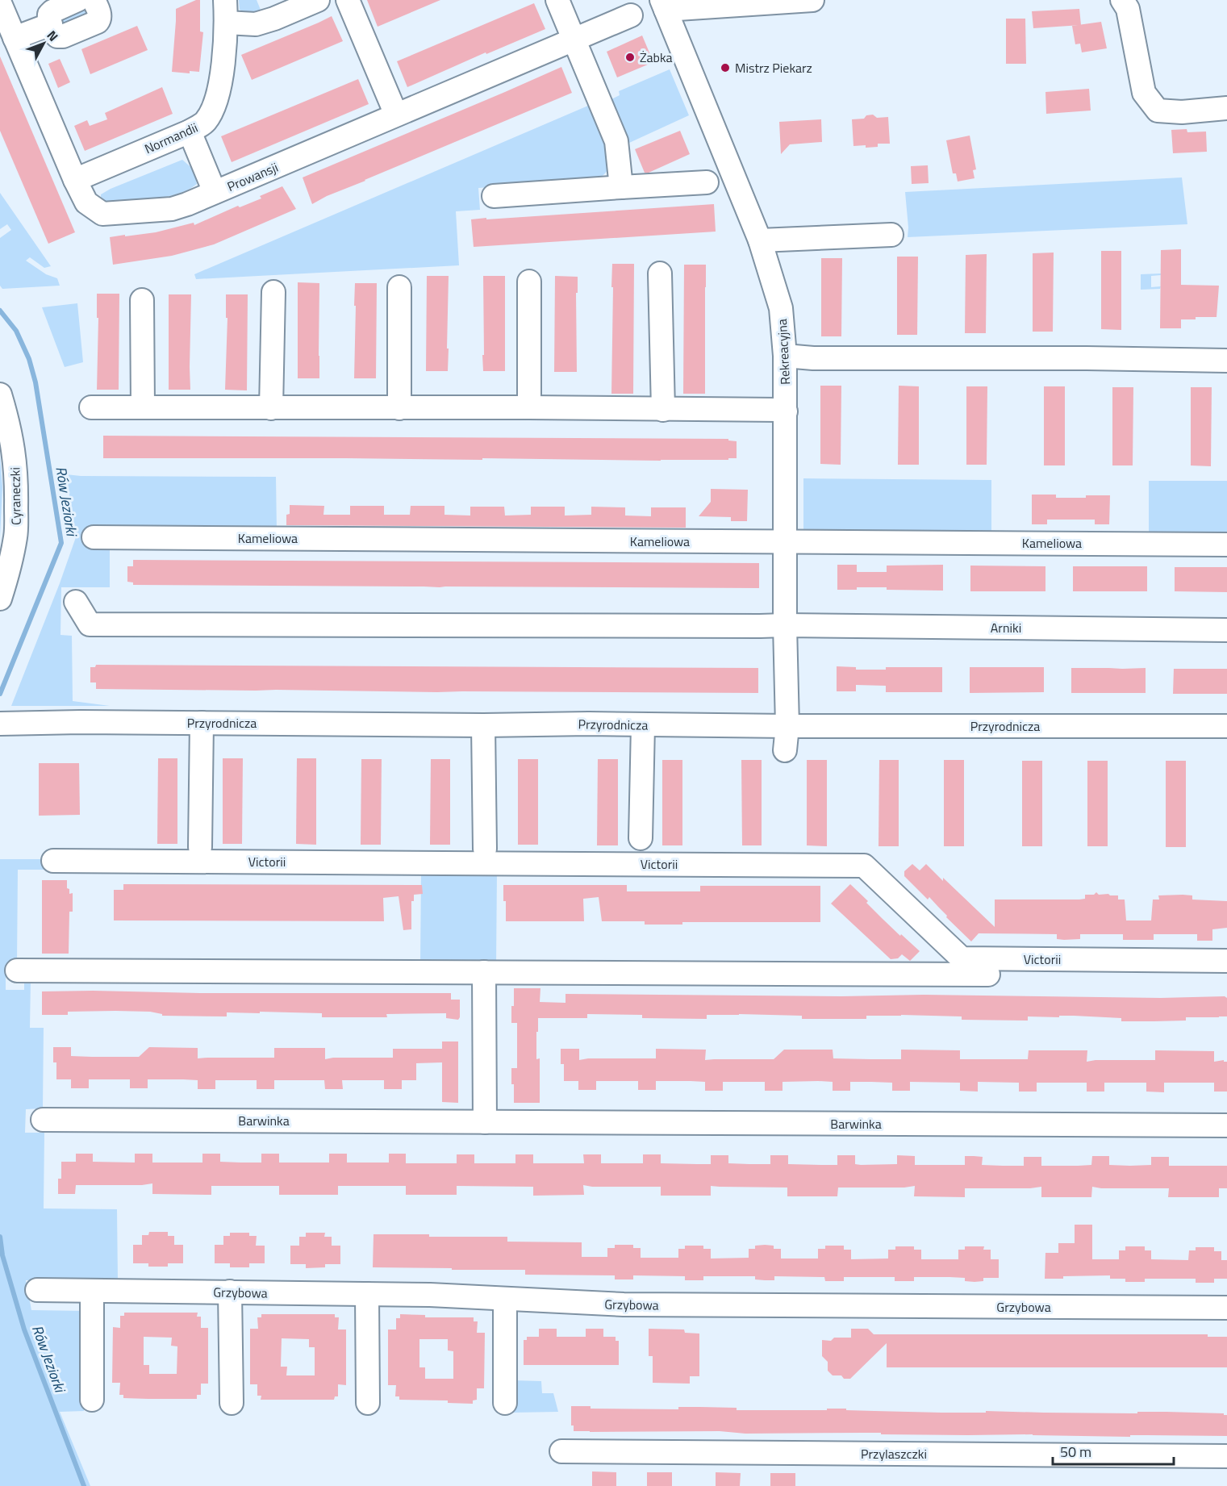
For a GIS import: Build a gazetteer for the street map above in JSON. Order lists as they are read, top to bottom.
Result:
{
  "streets": {
    "street": [
      "Normandii",
      "Prowansji",
      "Rekreacyjna",
      "Cyraneczki",
      "Kameliowa",
      "Arniki",
      "Przyrodnicza",
      "Victorii",
      "Barwinka",
      "Grzybowa",
      "Przylaszczki"
    ]
  },
  "crossings": [
    ["Normandii", "Prowansji"],
    ["Rekreacyjna", "Kameliowa"],
    ["Rekreacyjna", "Arniki"],
    ["Rekreacyjna", "Przyrodnicza"]
  ],
  "water": ["Rów Jeziorki"],
  "places": ["Żabka", "Mistrz Piekarz"],
  "scale_bar": "50 m",
  "north": "top right"
}
